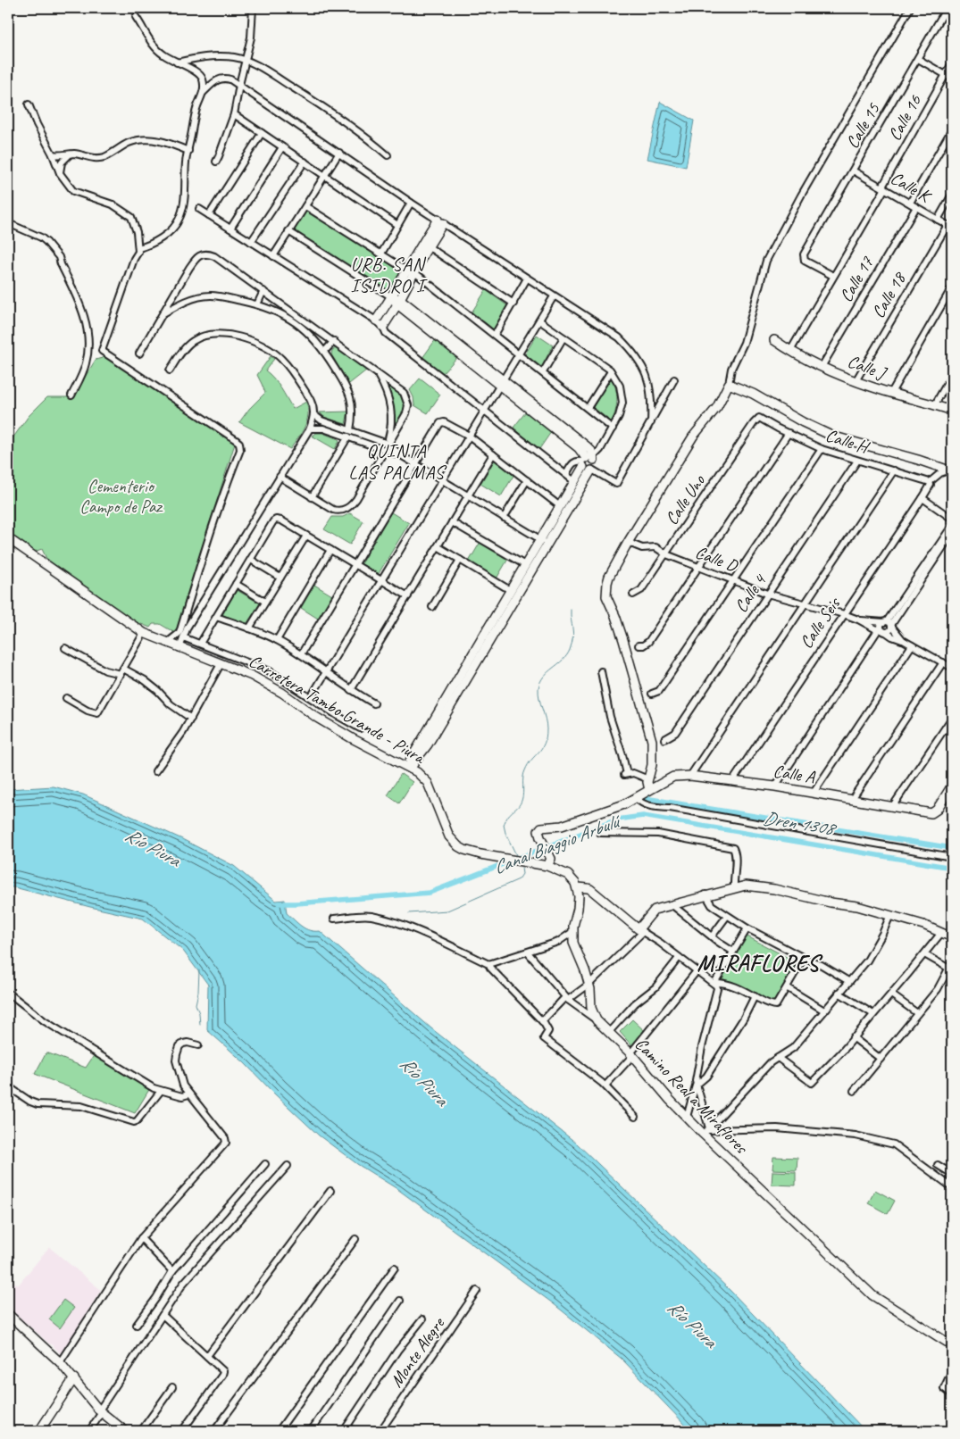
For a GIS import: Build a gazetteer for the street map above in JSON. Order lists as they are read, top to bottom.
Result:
{
  "streets": {
    "street": [
      "Calle 16",
      "Calle 15",
      "Calle K",
      "Calle 17",
      "Calle 18",
      "Calle J",
      "Calle H",
      "Calle Uno",
      "Calle D",
      "Calle 4",
      "Calle Seis",
      "Carretera Tambo Grande - Piura",
      "Calle A",
      "Camino Real a Miraflores",
      "Monte Alegre"
    ]
  },
  "crossings": [
    ["Calle 16", "Calle 15"],
    ["Calle 16", "Calle K"],
    ["Calle 16", "Calle J"],
    ["Calle 15", "Calle K"],
    ["Calle K", "Calle 17"],
    ["Calle K", "Calle 18"],
    ["Calle 17", "Calle J"],
    ["Calle 18", "Calle J"],
    ["Calle H", "Calle Uno"],
    ["Calle H", "Calle 4"],
    ["Calle H", "Calle Seis"],
    ["Calle Uno", "Calle D"],
    ["Calle D", "Calle 4"],
    ["Calle D", "Calle Seis"],
    ["Calle Seis", "Calle A"],
    ["Carretera Tambo Grande - Piura", "Calle A"]
  ],
  "districts": ["URB. SAN ISIDRO I", "QUINTA LAS PALMAS", "MIRAFLORES"],
  "water": ["Dren 1308", "Canal Biaggio Arbulú", "Río Piura"],
  "parks": ["Cementerio Campo de Paz"]
}
